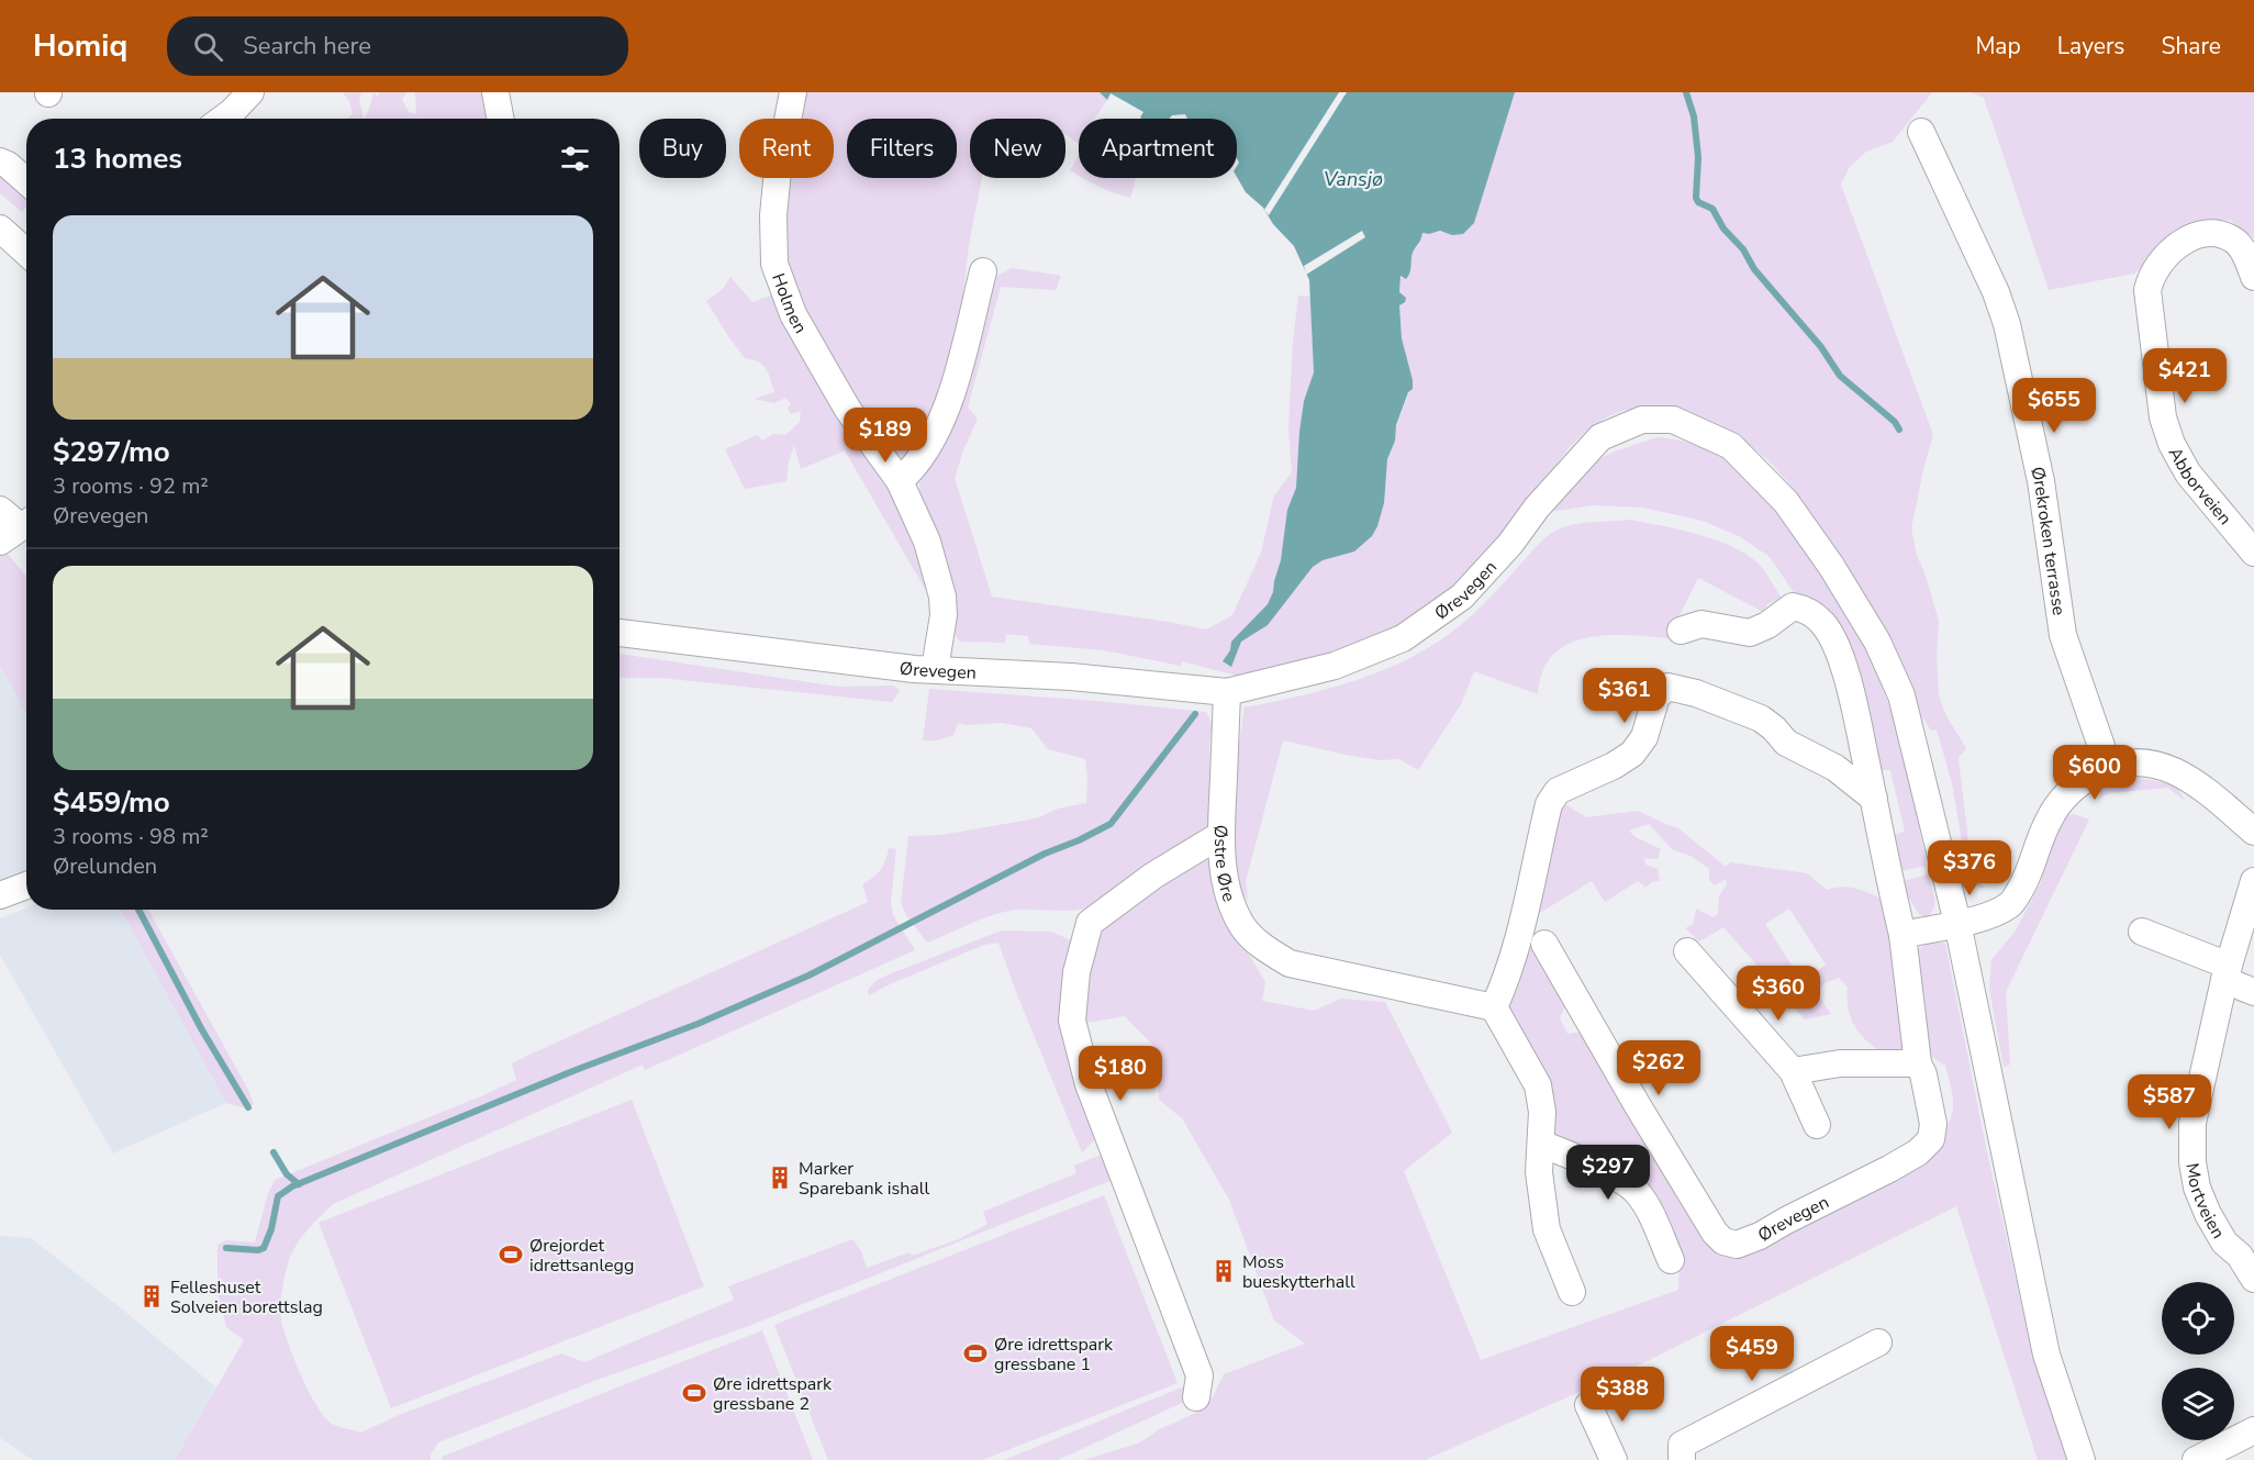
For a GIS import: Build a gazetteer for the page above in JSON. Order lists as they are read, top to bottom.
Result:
{
  "streets": {
    "street": [
      "Holmen",
      "Abborveien",
      "Ørekroken terrasse",
      "Ørevegen",
      "Østre Øre",
      "Mortveien"
    ]
  },
  "crossings": [
    ["Holmen", "Ørevegen"],
    ["Ørevegen", "Østre Øre"]
  ],
  "water": ["Vansjø"],
  "places": {
    "building": ["Marker Sparebank ishall", "Moss bueskytterhall", "Felleshuset Solveien borettslag"],
    "sports": ["Ørejordet idrettsanlegg", "Øre idrettspark gressbane 1", "Øre idrettspark gressbane 2"]
  },
  "page": {
    "header": "Homiq",
    "search": "Search here",
    "nav": ["Map", "Layers", "Share"],
    "chip": [
      "Buy",
      "Rent",
      "Filters",
      "New",
      "Apartment"
    ],
    "heading": "13 homes",
    "list": [
      {
        "name": "$297/mo",
        "note": "3 rooms · 92 m² · Ørevegen"
      },
      {
        "name": "$459/mo",
        "note": "3 rooms · 98 m² · Ørelunden"
      }
    ],
    "price": [
      "$421",
      "$655",
      "$189",
      "$361",
      "$600",
      "$376",
      "$360",
      "$262",
      "$180",
      "$587",
      "$297",
      "$459",
      "$388"
    ]
  }
}
